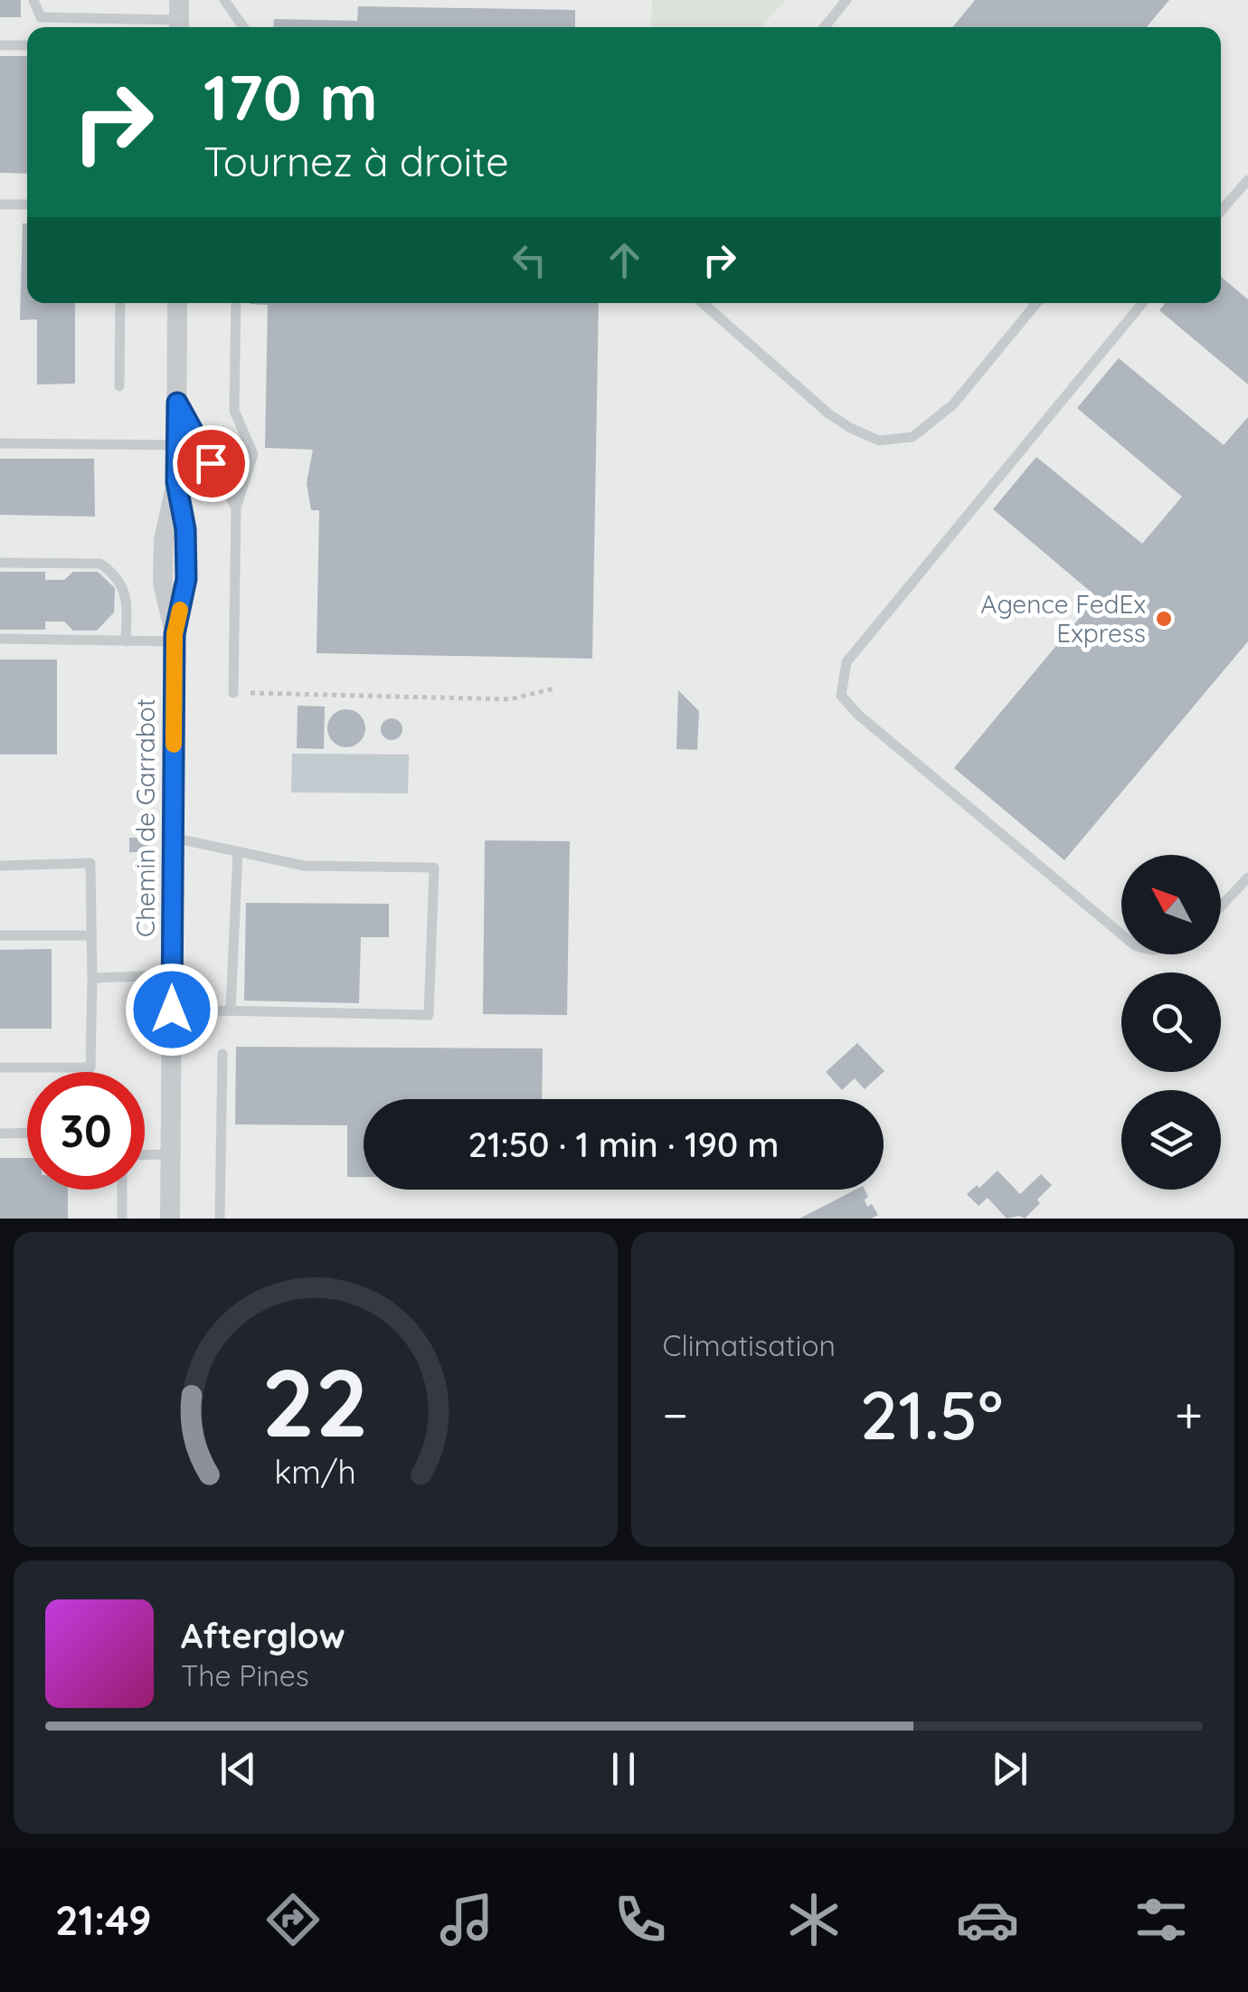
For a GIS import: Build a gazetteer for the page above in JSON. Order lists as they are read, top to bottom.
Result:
{
  "streets": {
    "street": ["Chemin de Garrabot"]
  },
  "places": ["Agence FedEx Express"],
  "north": "top left",
  "page": {
    "turn": ["170 m", "Tournez à droite"],
    "limit": "30",
    "trip": "21:50 · 1 min · 190 m",
    "tile": "Climatisation",
    "heat": ["−", "21.5°", "+"],
    "song": ["Afterglow", "The Pines"],
    "tabs": "21:49",
    "gauge": ["22", "km/h"]
  }
}
